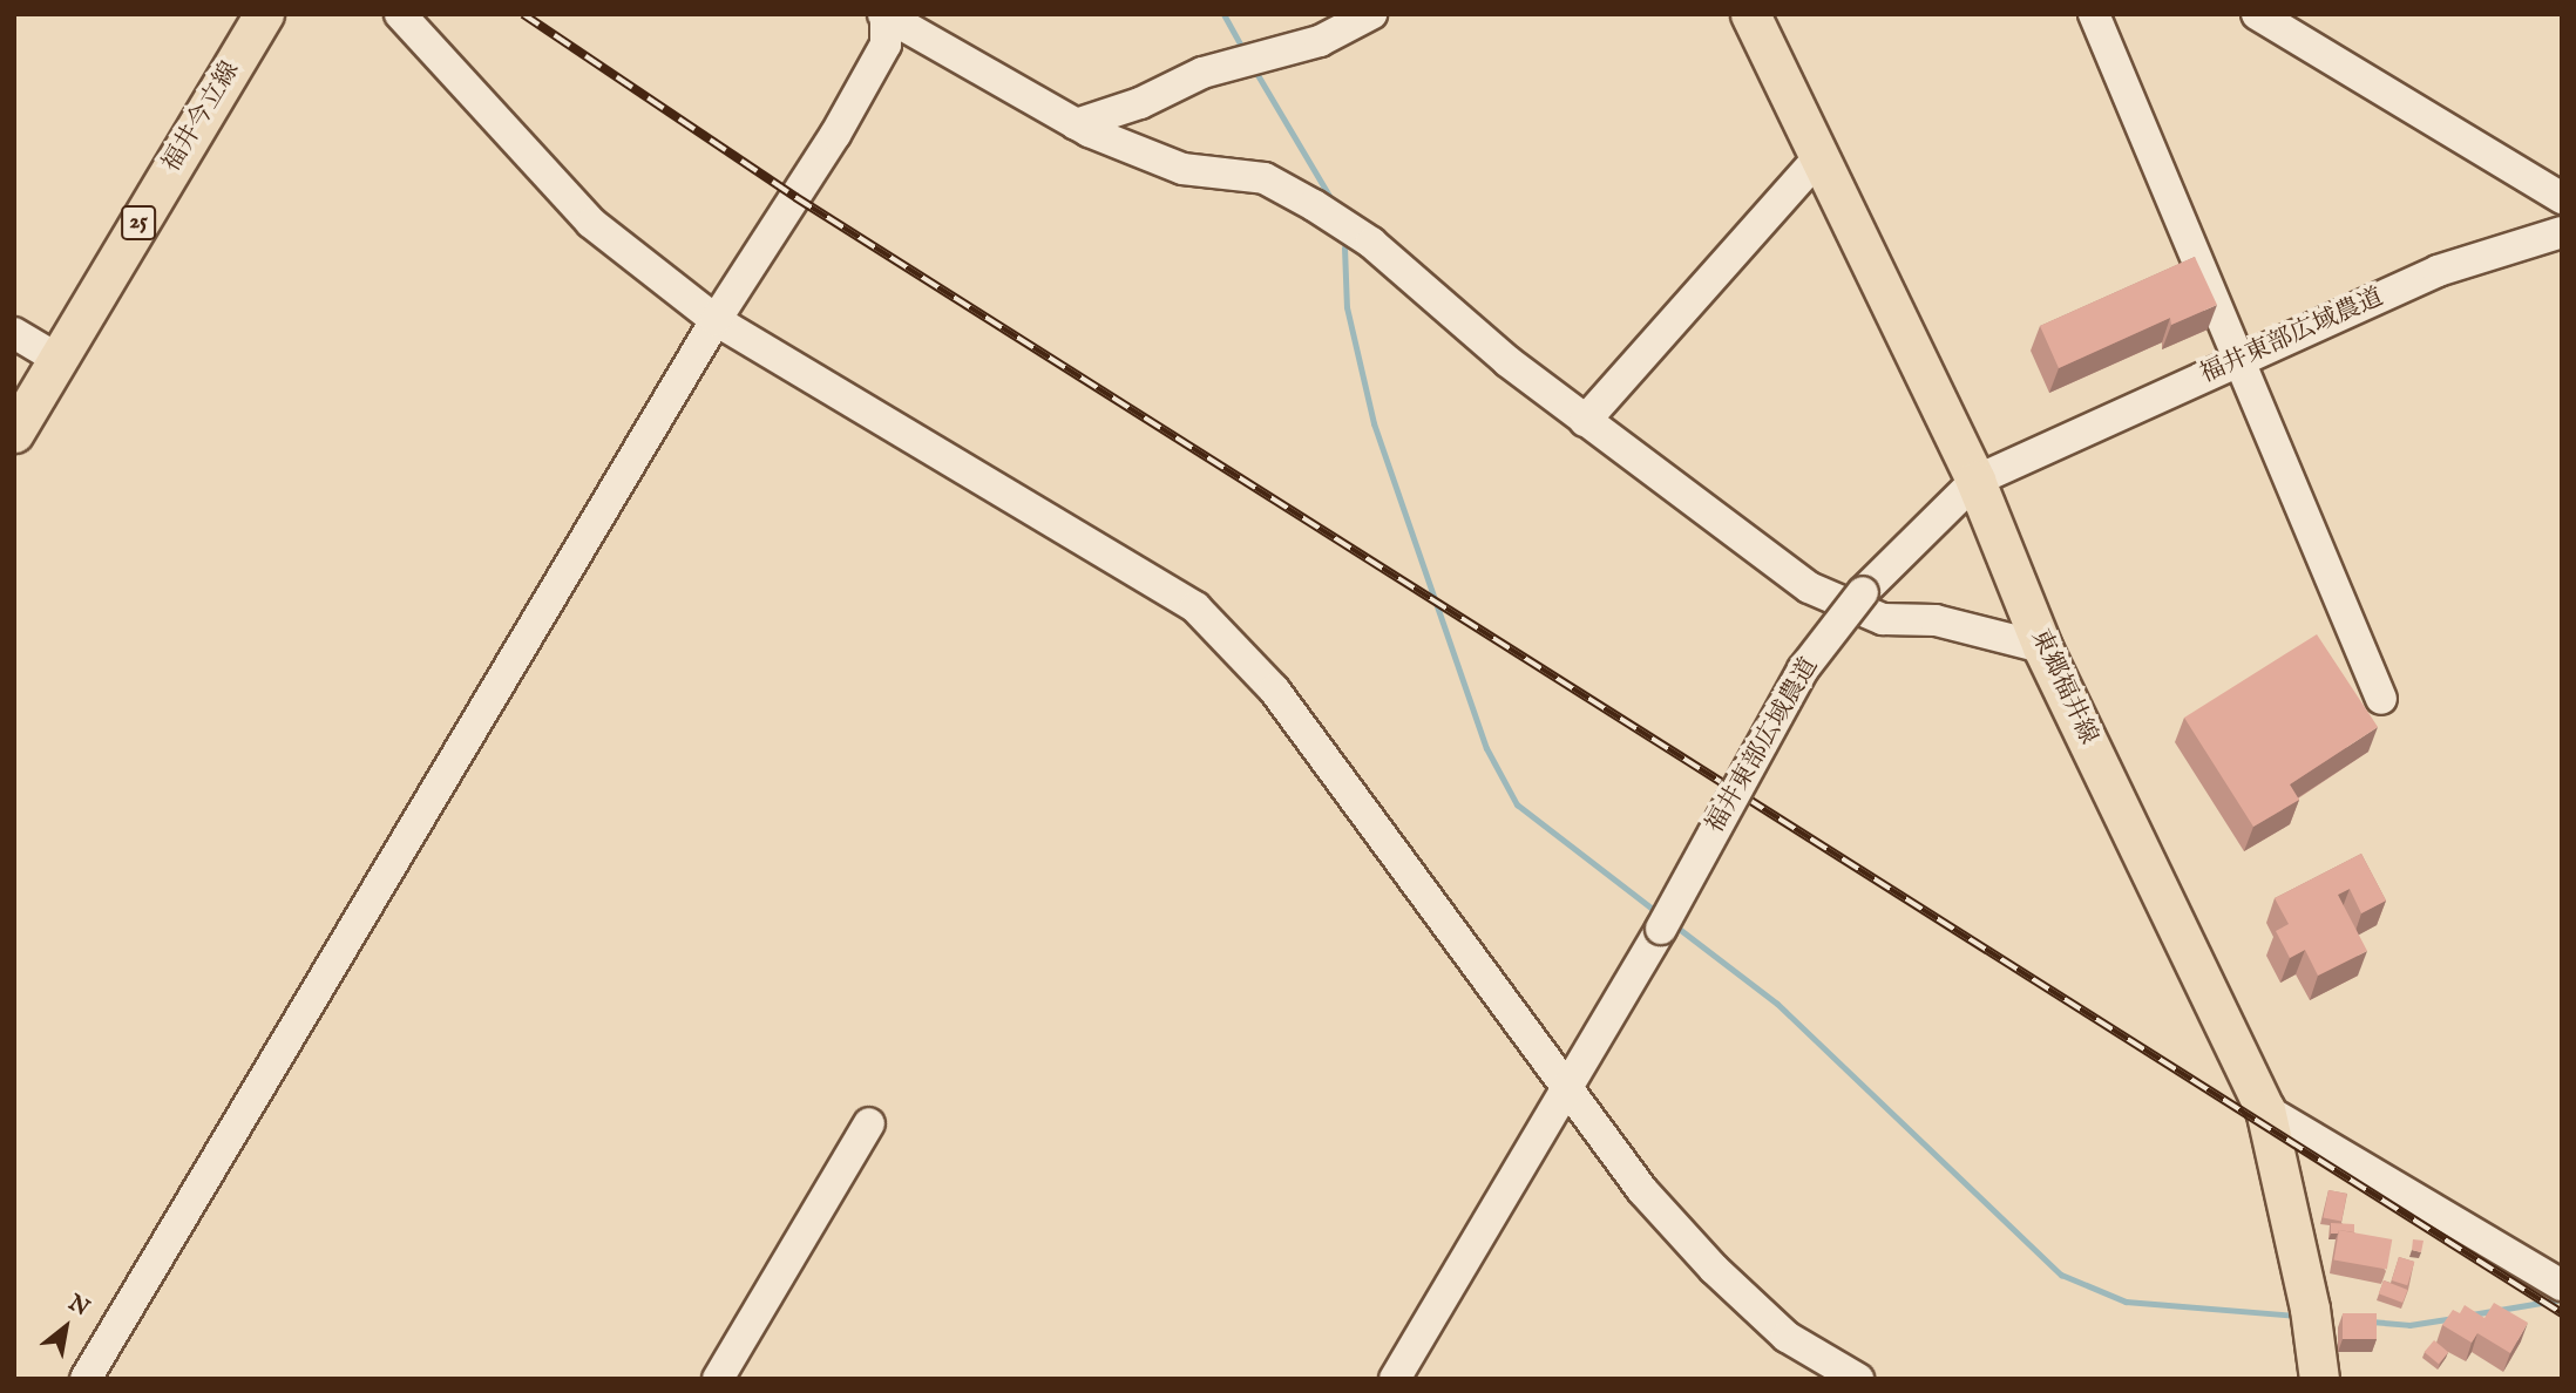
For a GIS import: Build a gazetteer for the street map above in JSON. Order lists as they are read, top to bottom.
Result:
{
  "streets": {
    "main road": ["福井今立線", "25", "東郷福井線"],
    "street": ["福井東部広域農道"]
  },
  "crossings": [
    ["福井東部広域農道", "東郷福井線"]
  ],
  "north": "top right"
}
